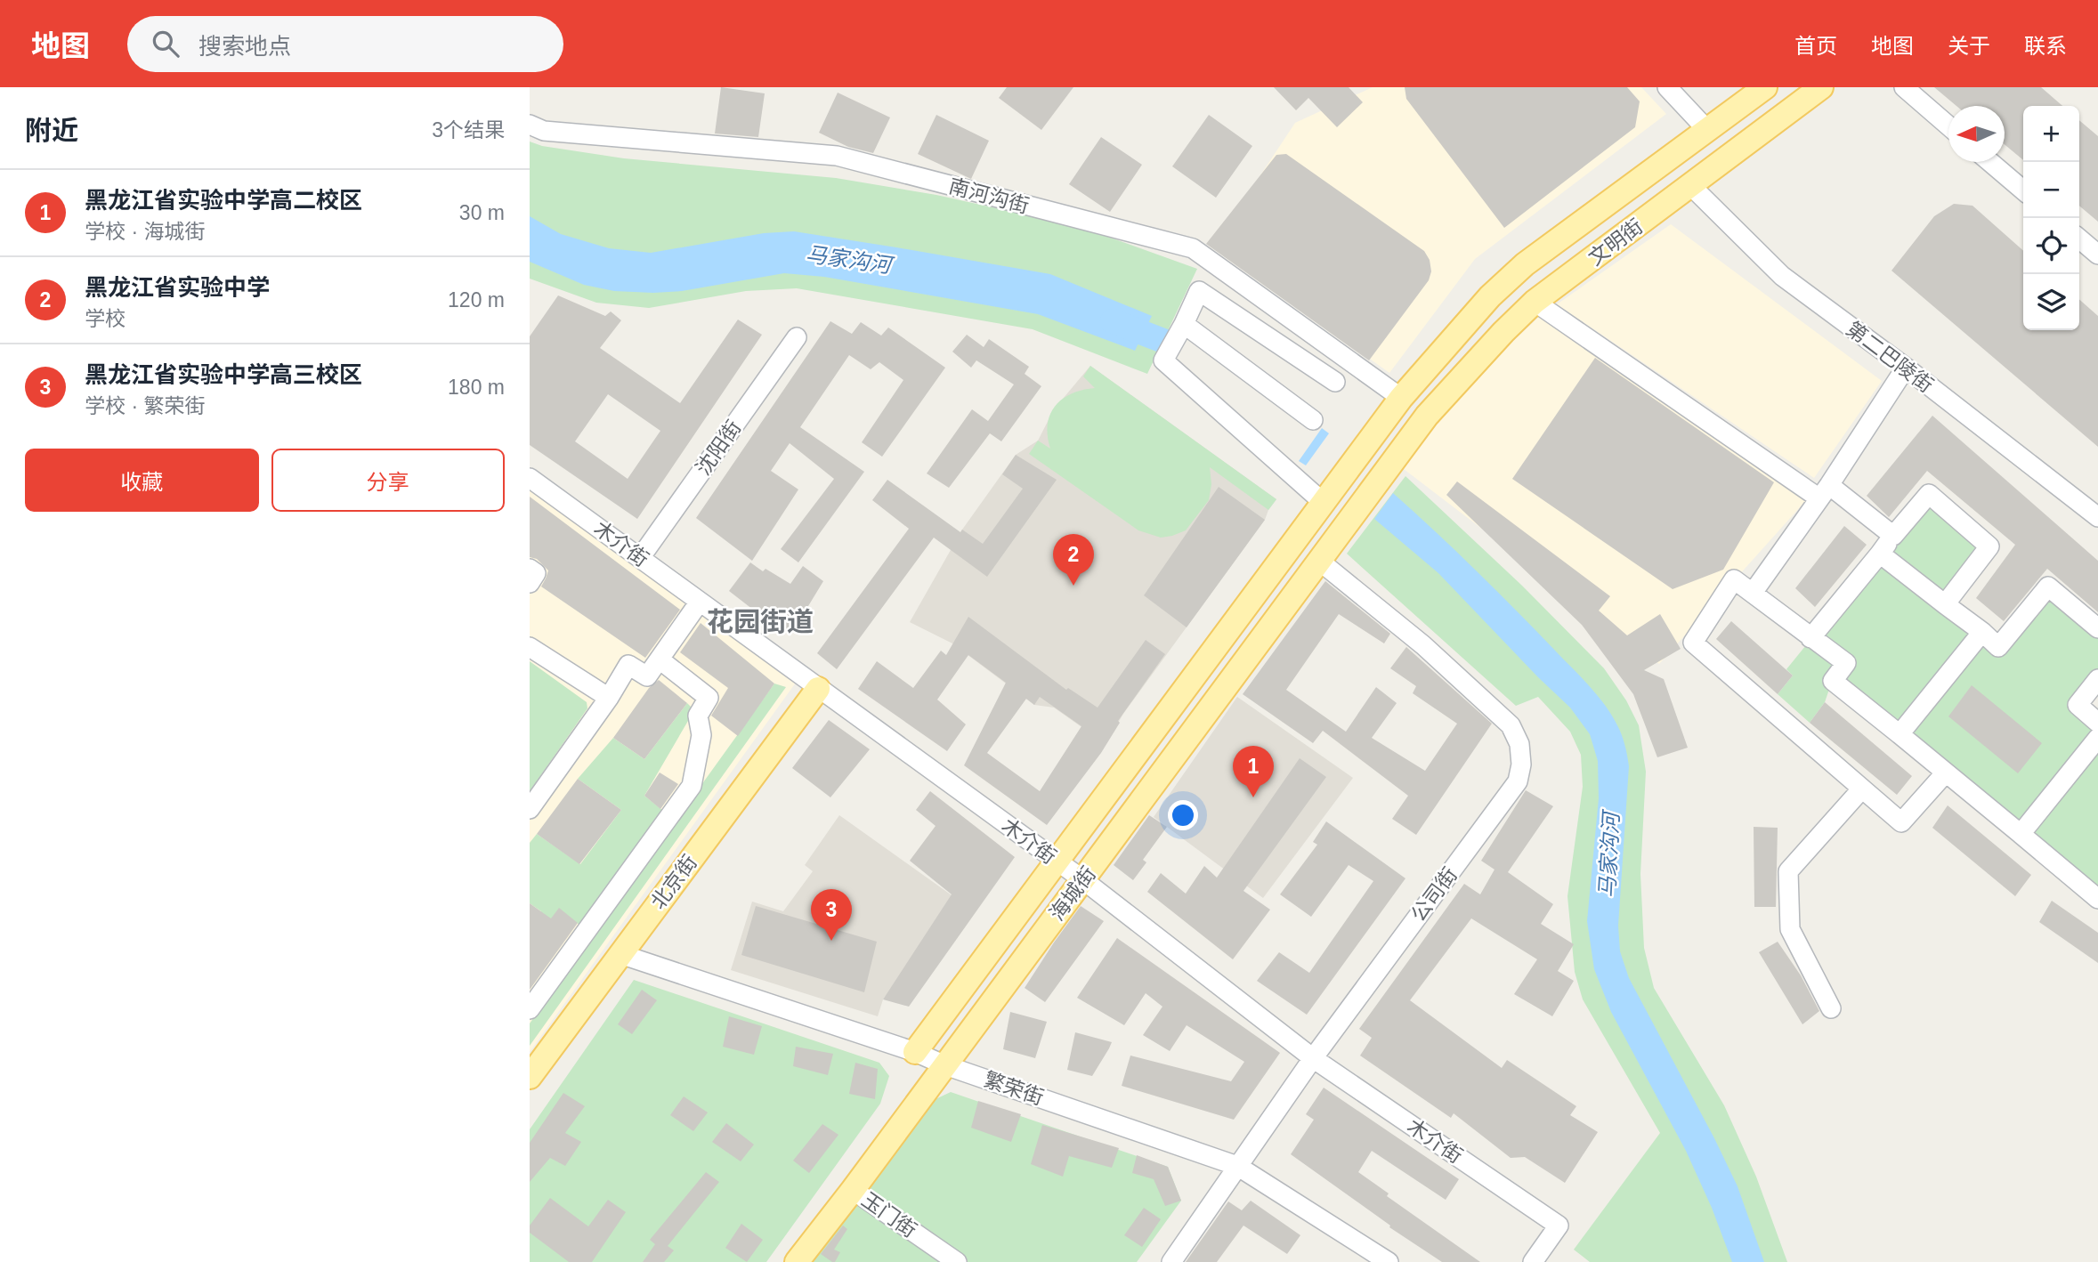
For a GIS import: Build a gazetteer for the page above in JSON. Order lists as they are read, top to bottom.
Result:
{
  "streets": {
    "main road": ["文明街", "北京街", "海城街"],
    "street": [
      "南河沟街",
      "第二巴陵街",
      "沈阳街",
      "木介街",
      "公司街",
      "繁荣街",
      "玉门街"
    ]
  },
  "crossings": [
    ["南河沟街", "文明街"],
    ["文明街", "第二巴陵街"],
    ["文明街", "海城街"],
    ["沈阳街", "木介街"],
    ["木介街", "北京街"],
    ["木介街", "海城街"],
    ["木介街", "公司街"],
    ["北京街", "繁荣街"],
    ["海城街", "公司街"],
    ["海城街", "繁荣街"],
    ["海城街", "玉门街"],
    ["公司街", "繁荣街"]
  ],
  "districts": ["花园街道"],
  "water": ["马家沟河"],
  "north": "left",
  "page": {
    "header": "地图",
    "search": "搜索地点",
    "nav": [
      "首页",
      "地图",
      "关于",
      "联系"
    ],
    "heading": ["附近", "3个结果"],
    "map_buttons": ["+", "−"],
    "list": [
      {
        "mark": "1",
        "name": "黑龙江省实验中学高二校区",
        "note": "学校 · 海城街",
        "value": "30 m"
      },
      {
        "mark": "2",
        "name": "黑龙江省实验中学",
        "note": "学校",
        "value": "120 m"
      },
      {
        "mark": "3",
        "name": "黑龙江省实验中学高三校区",
        "note": "学校 · 繁荣街",
        "value": "180 m"
      }
    ],
    "buttons": ["收藏", "分享"],
    "pins": ["2", "1", "3"]
  }
}
